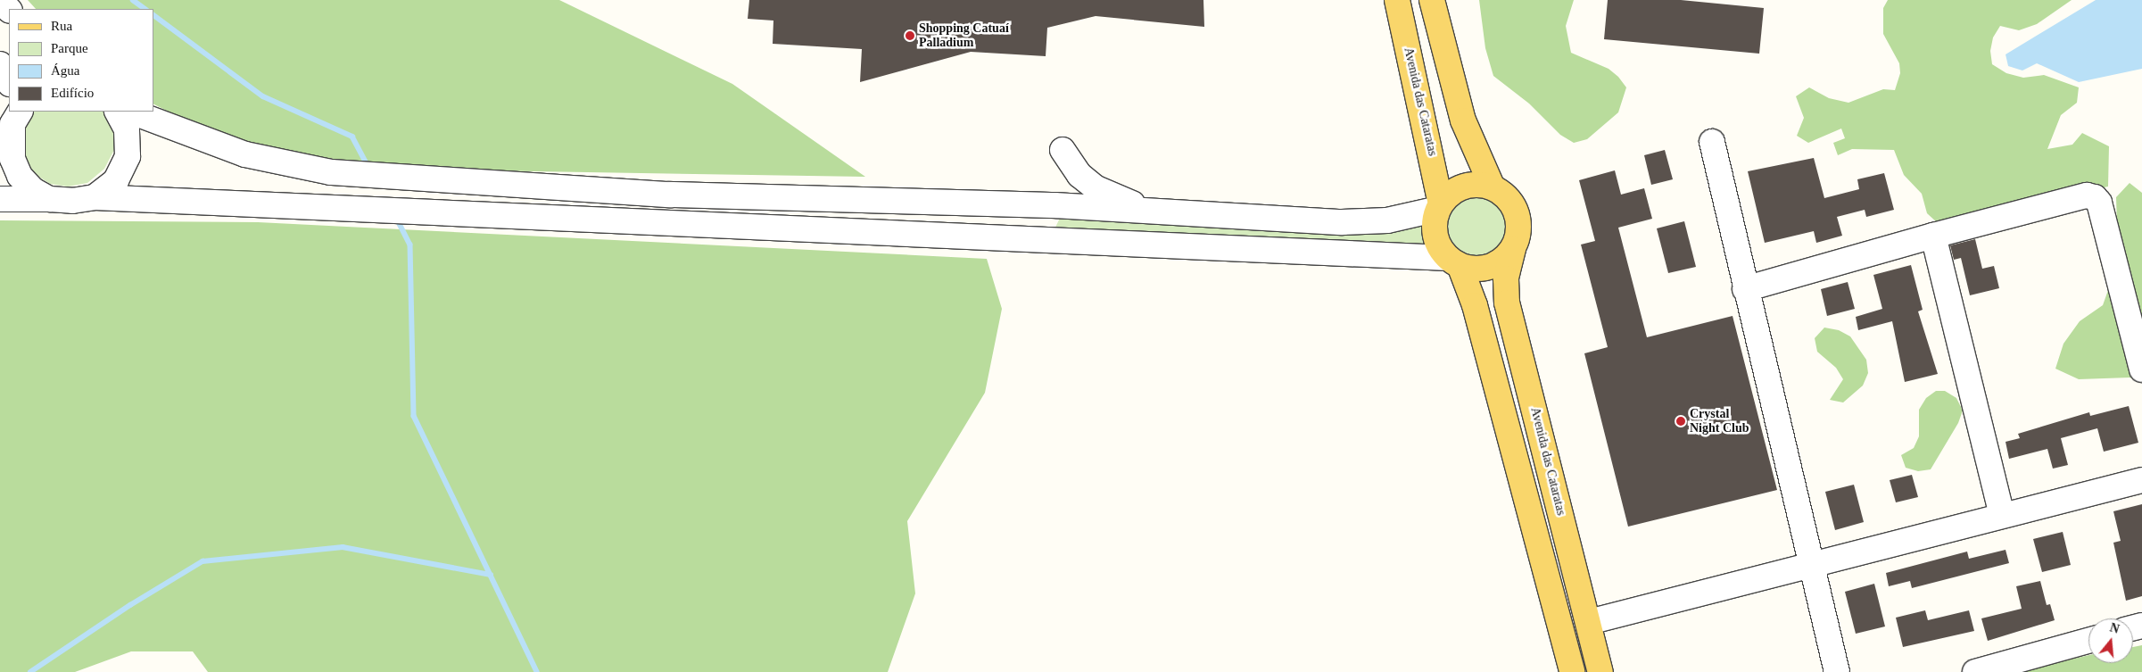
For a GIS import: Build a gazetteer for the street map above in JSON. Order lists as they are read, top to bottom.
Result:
{
  "streets": {
    "main road": ["Avenida das Cataratas"]
  },
  "places": ["Shopping Catuaí Palladium", "Crystal Night Club"],
  "legend": [
    "Rua",
    "Parque",
    "Água",
    "Edifício"
  ],
  "north": "top"
}
